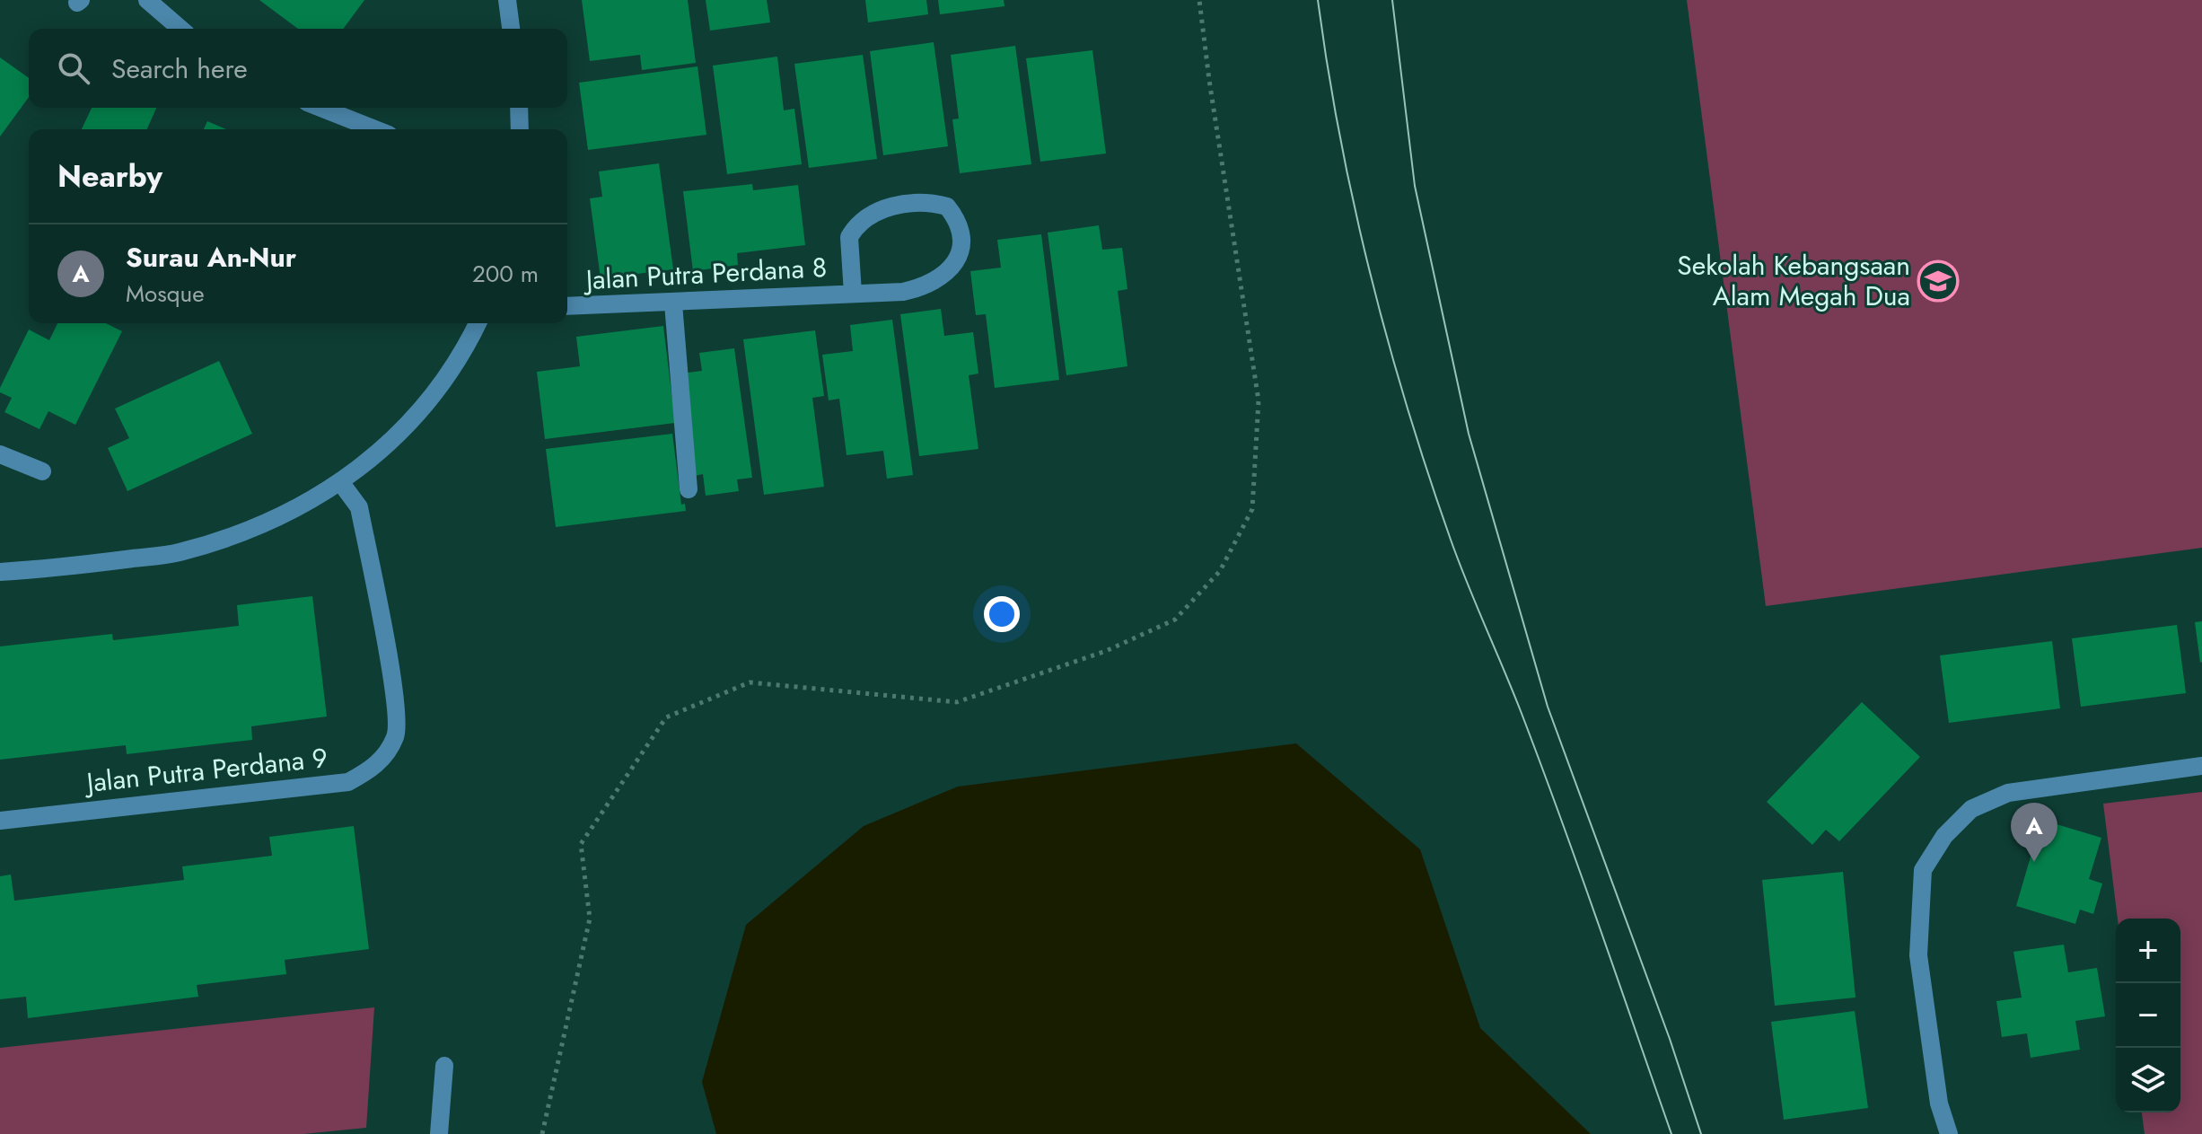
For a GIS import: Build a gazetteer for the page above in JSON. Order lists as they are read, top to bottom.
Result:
{
  "streets": {
    "street": ["Jalan Putra Perdana 8", "Jalan Putra Perdana 9"]
  },
  "places": {
    "school or university": ["Sekolah Kebangsaan Alam Megah Dua"]
  },
  "page": {
    "search": "Search here",
    "heading": "Nearby",
    "list": [
      {
        "mark": "A",
        "name": "Surau An-Nur",
        "note": "Mosque",
        "value": "200 m"
      }
    ],
    "pins": "A",
    "map_buttons": ["+", "−"]
  }
}
